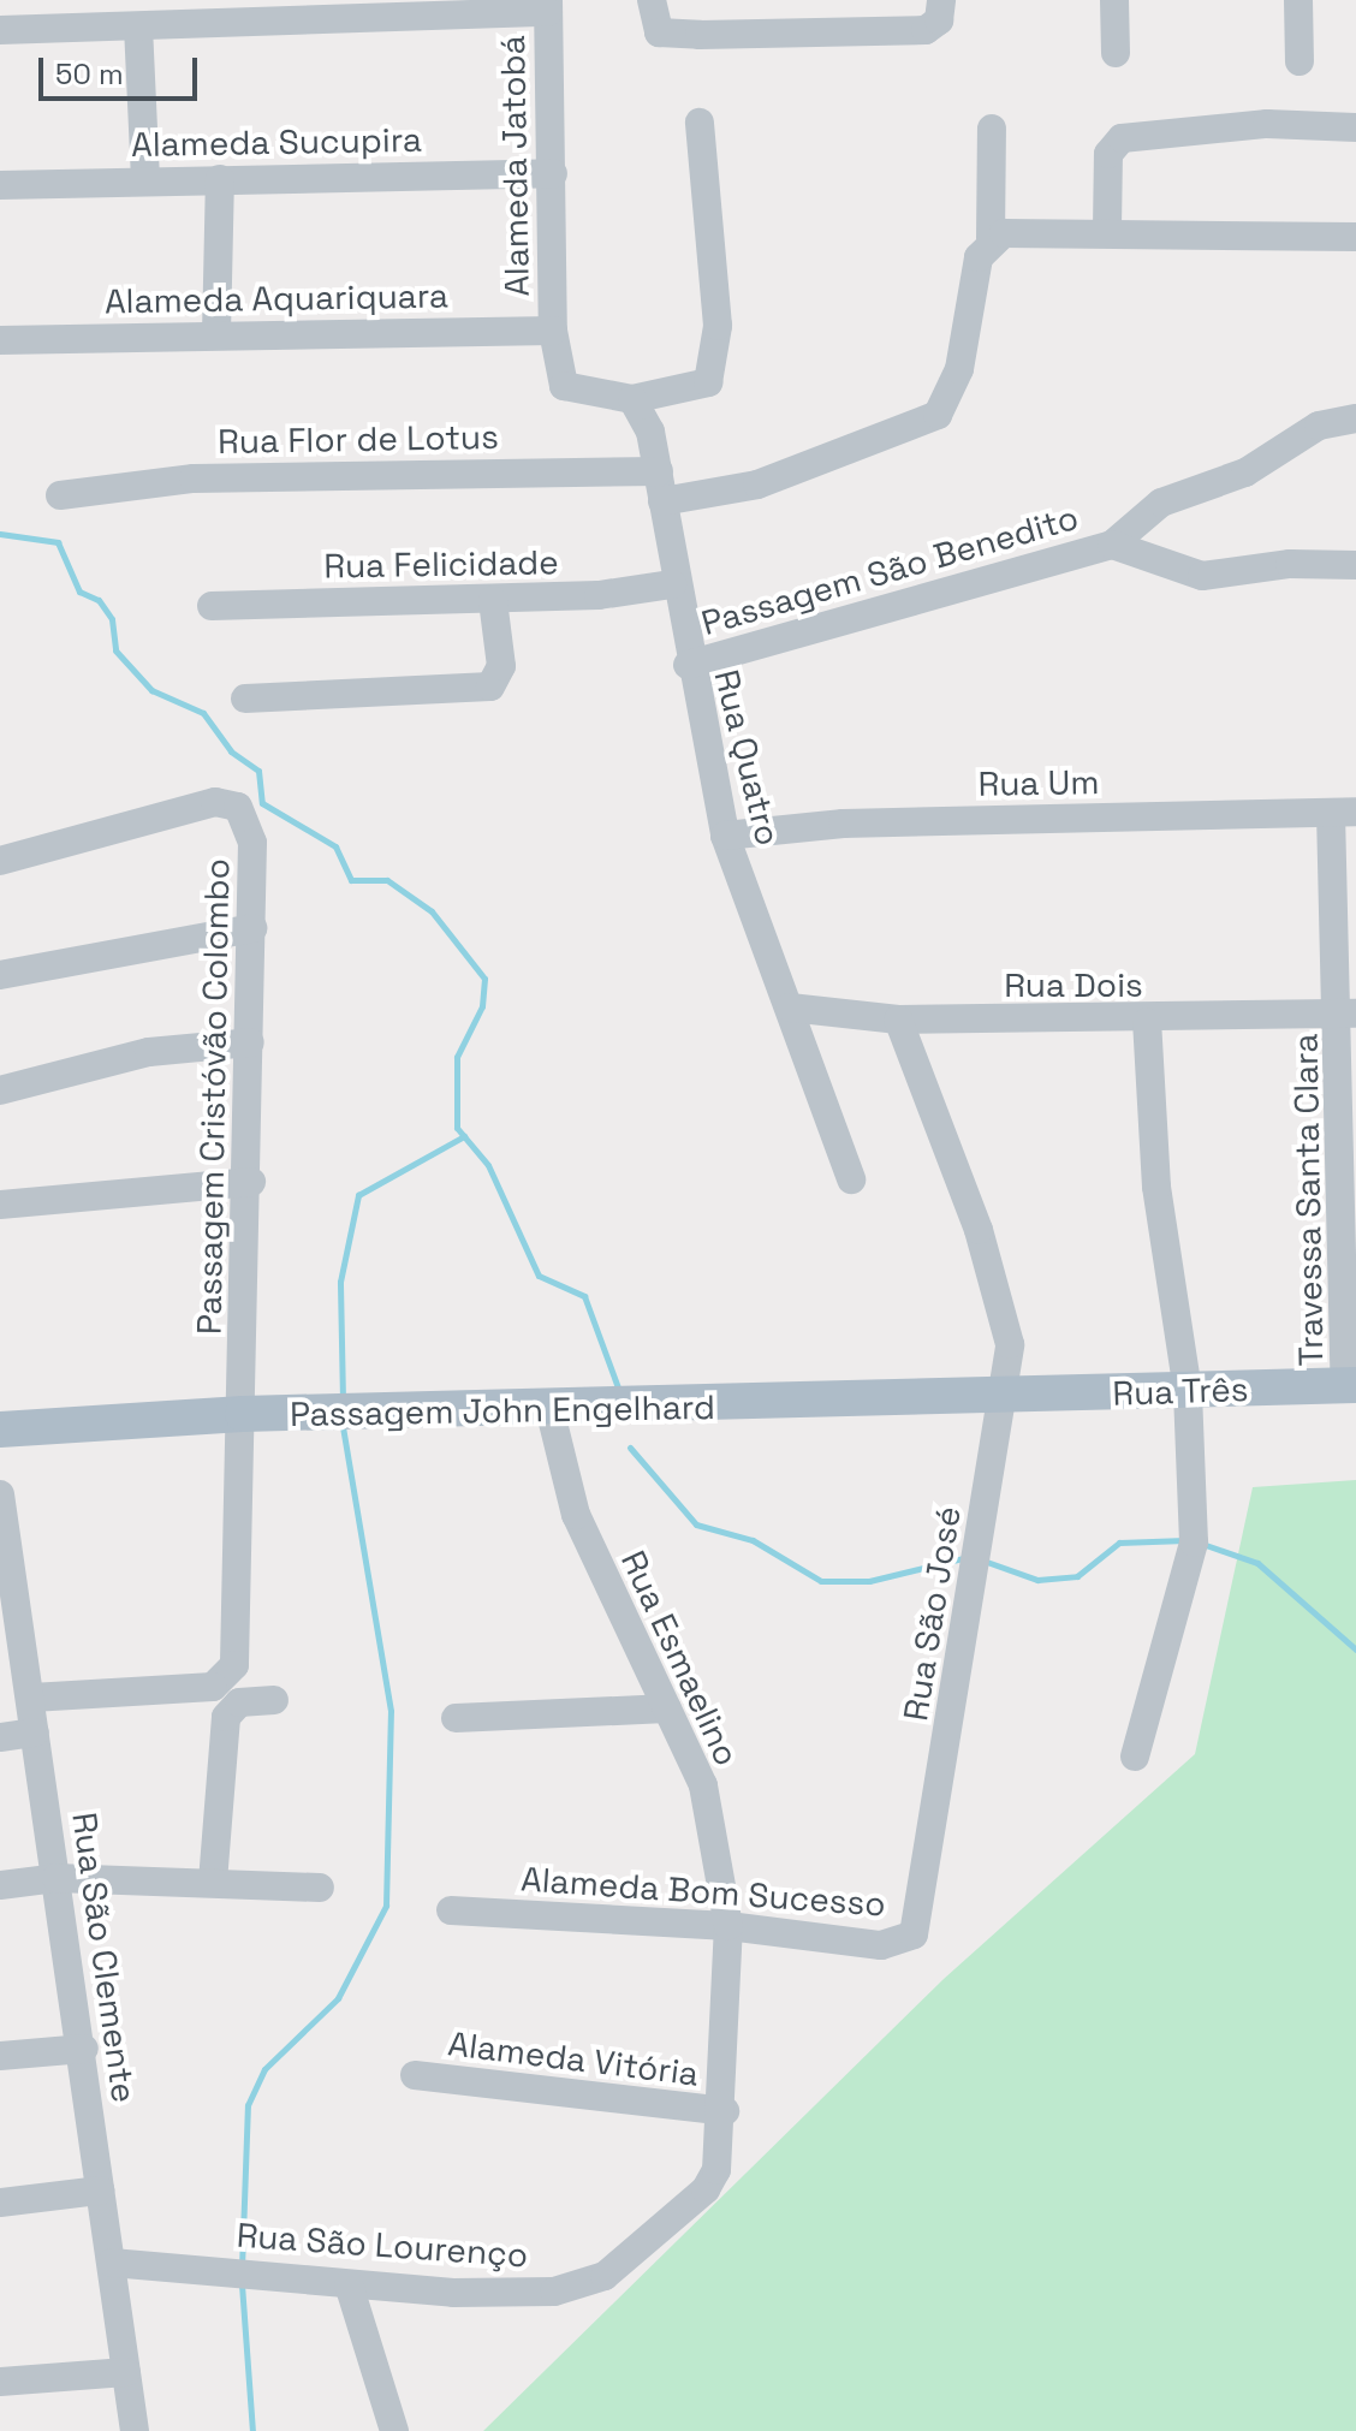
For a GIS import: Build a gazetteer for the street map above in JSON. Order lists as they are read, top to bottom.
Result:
{
  "streets": {
    "main road": ["Rua Três", "Passagem John Engelhard"],
    "street": [
      "Alameda Sucupira",
      "Alameda Jatobá",
      "Alameda Aquariquara",
      "Rua Flor de Lotus",
      "Rua Felicidade",
      "Passagem São Benedito",
      "Rua Quatro",
      "Rua Um",
      "Rua Dois",
      "Passagem Cristóvão Colombo",
      "Travessa Santa Clara",
      "Rua São José",
      "Rua Esmaelino",
      "Alameda Bom Sucesso",
      "Rua São Clemente",
      "Alameda Vitória",
      "Rua São Lourenço"
    ]
  },
  "crossings": [
    ["Alameda Sucupira", "Alameda Jatobá"],
    ["Alameda Jatobá", "Alameda Aquariquara"],
    ["Alameda Jatobá", "Rua Quatro"],
    ["Rua Flor de Lotus", "Rua Quatro"],
    ["Rua Felicidade", "Rua Quatro"],
    ["Passagem São Benedito", "Rua Quatro"],
    ["Rua Quatro", "Rua Um"],
    ["Rua Quatro", "Rua Dois"],
    ["Rua Um", "Travessa Santa Clara"],
    ["Rua Dois", "Travessa Santa Clara"],
    ["Rua Dois", "Rua São José"],
    ["Passagem Cristóvão Colombo", "Passagem John Engelhard"],
    ["Passagem Cristóvão Colombo", "Rua São Clemente"],
    ["Travessa Santa Clara", "Rua Três"],
    ["Rua Três", "Passagem John Engelhard"],
    ["Rua Três", "Rua São José"],
    ["Passagem John Engelhard", "Rua São José"],
    ["Passagem John Engelhard", "Rua Esmaelino"],
    ["Rua São José", "Alameda Bom Sucesso"],
    ["Rua Esmaelino", "Alameda Bom Sucesso"],
    ["Rua Esmaelino", "Alameda Vitória"],
    ["Rua Esmaelino", "Rua São Lourenço"],
    ["Rua São Clemente", "Rua São Lourenço"],
    ["Alameda Vitória", "Rua São Lourenço"]
  ],
  "scale_bar": "50 m"
}
